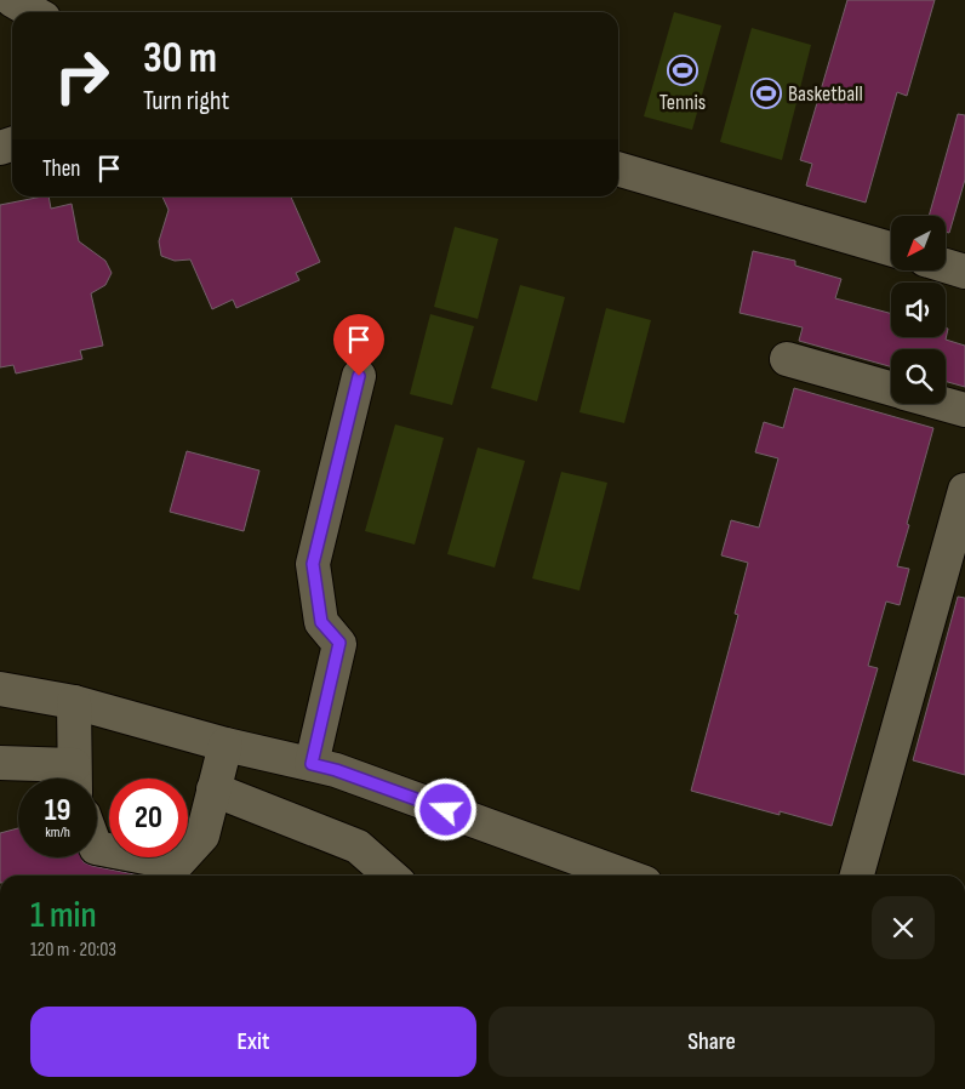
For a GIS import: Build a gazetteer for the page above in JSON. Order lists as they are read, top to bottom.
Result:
{
  "places": {
    "sports": ["Tennis", "Basketball"]
  },
  "north": "bottom left",
  "page": {
    "turn": ["30 m", "Turn right"],
    "then": "Then",
    "speed": "19 km/h",
    "limit": "20",
    "heading": ["1 min", "120 m · 20:03"],
    "buttons": ["Exit", "Share"]
  }
}
